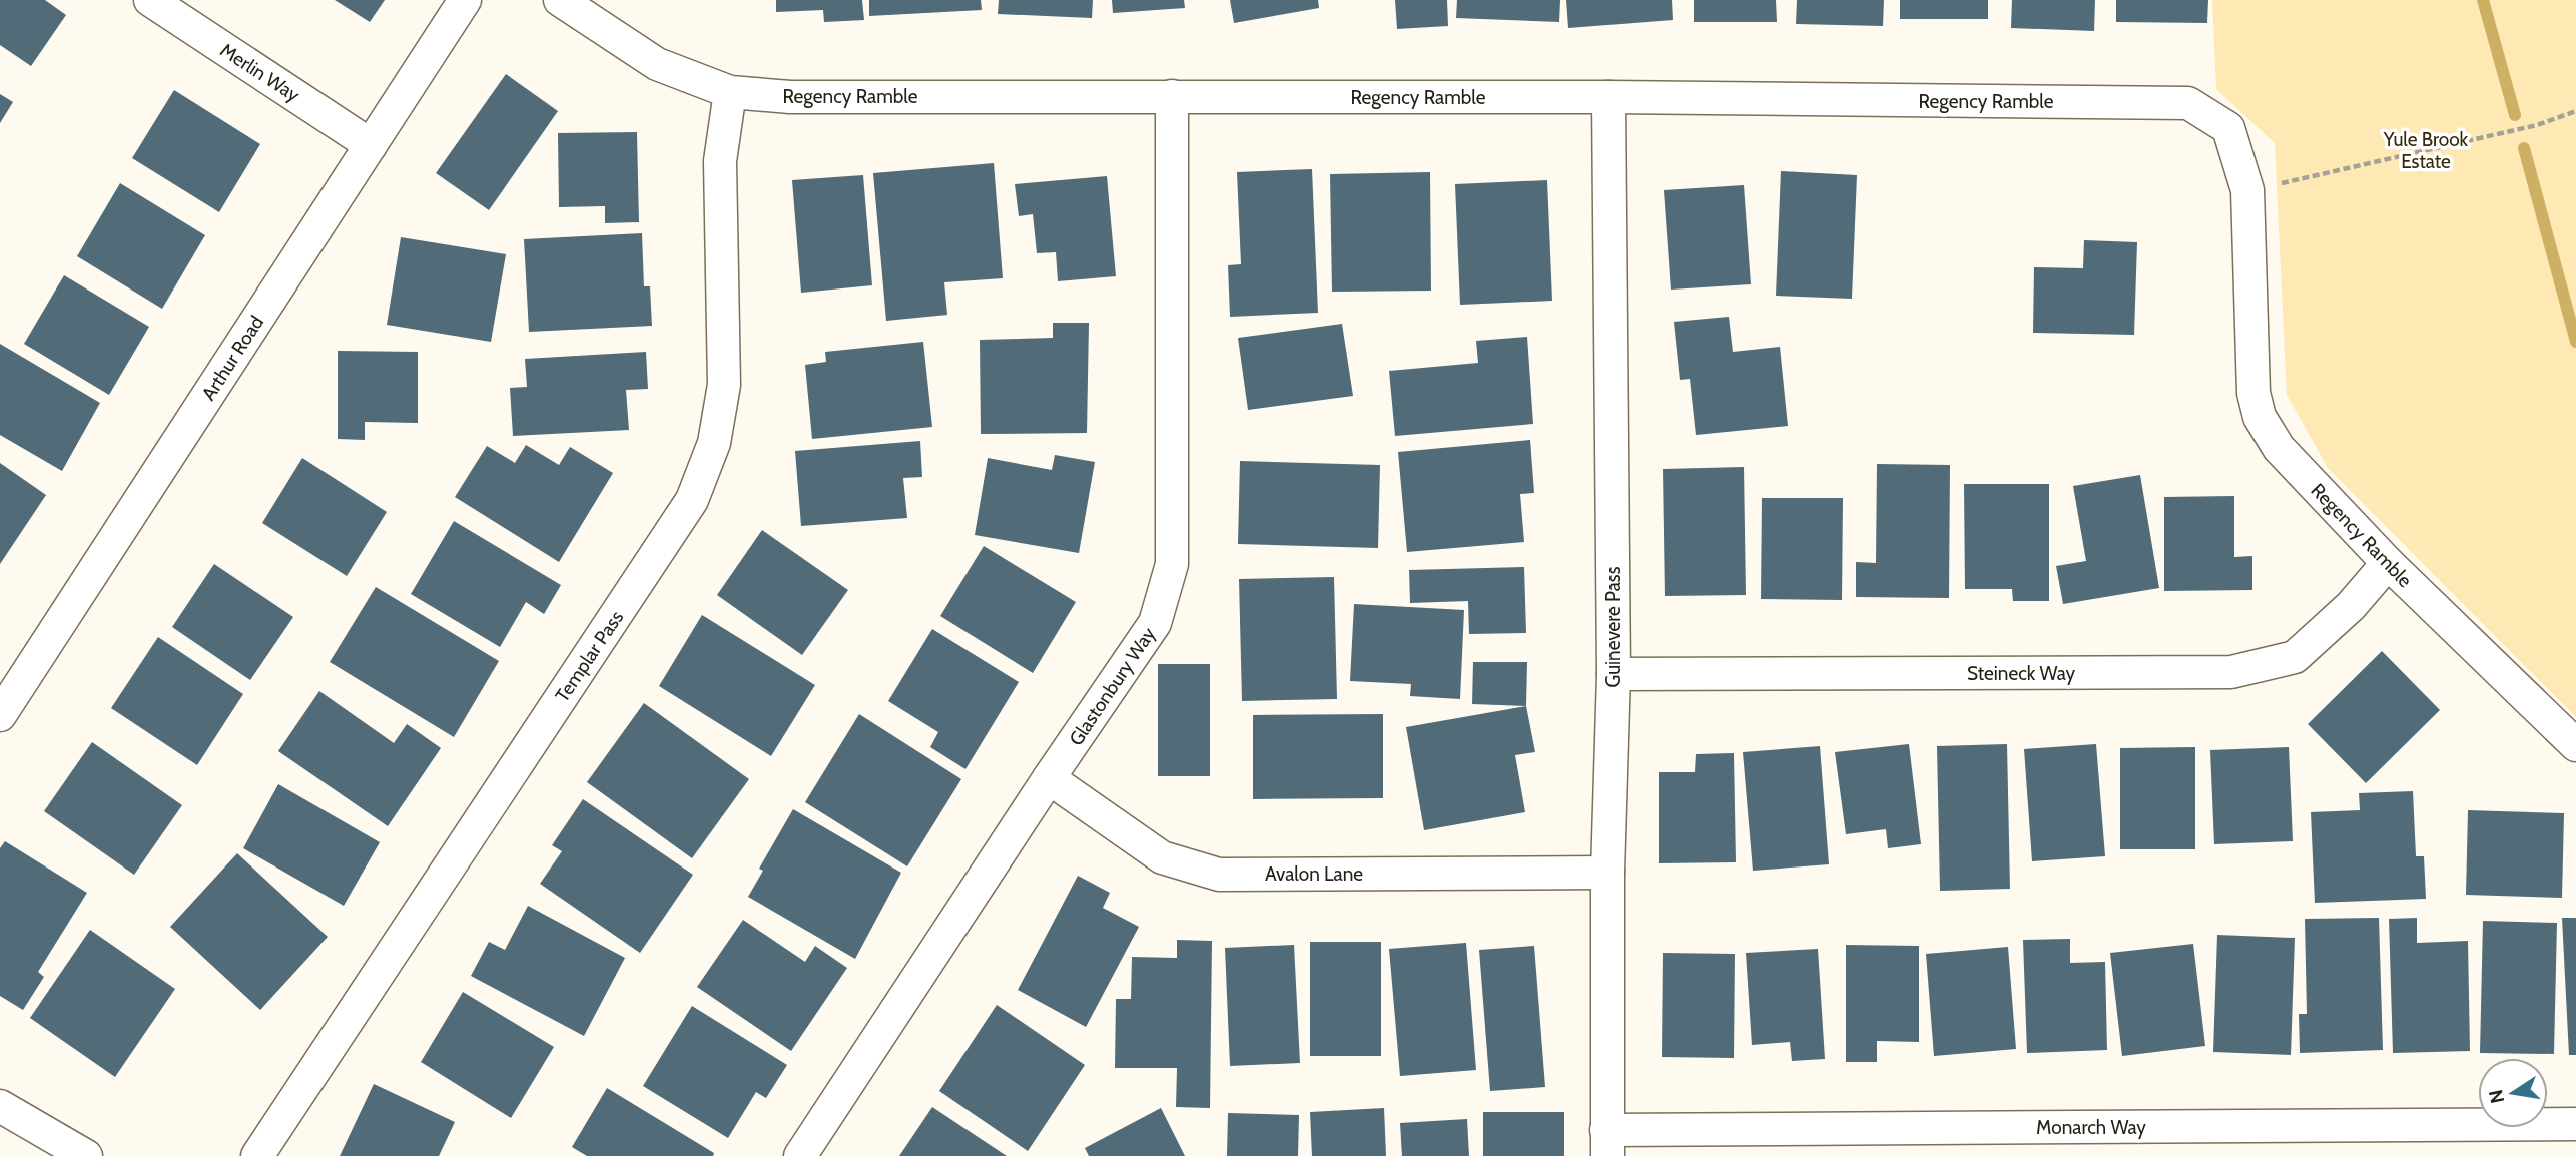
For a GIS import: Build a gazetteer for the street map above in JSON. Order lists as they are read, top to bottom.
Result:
{
  "streets": {
    "street": [
      "Merlin Way",
      "Regency Ramble",
      "Arthur Road",
      "Guinevere Pass",
      "Templar Pass",
      "Steineck Way",
      "Glastonbury Way",
      "Avalon Lane",
      "Monarch Way"
    ]
  },
  "crossings": [
    ["Merlin Way", "Arthur Road"],
    ["Regency Ramble", "Guinevere Pass"],
    ["Regency Ramble", "Templar Pass"],
    ["Regency Ramble", "Steineck Way"],
    ["Regency Ramble", "Glastonbury Way"],
    ["Guinevere Pass", "Steineck Way"],
    ["Guinevere Pass", "Avalon Lane"],
    ["Guinevere Pass", "Monarch Way"],
    ["Glastonbury Way", "Avalon Lane"]
  ],
  "parks": ["Yule Brook Estate"],
  "north": "left"
}
